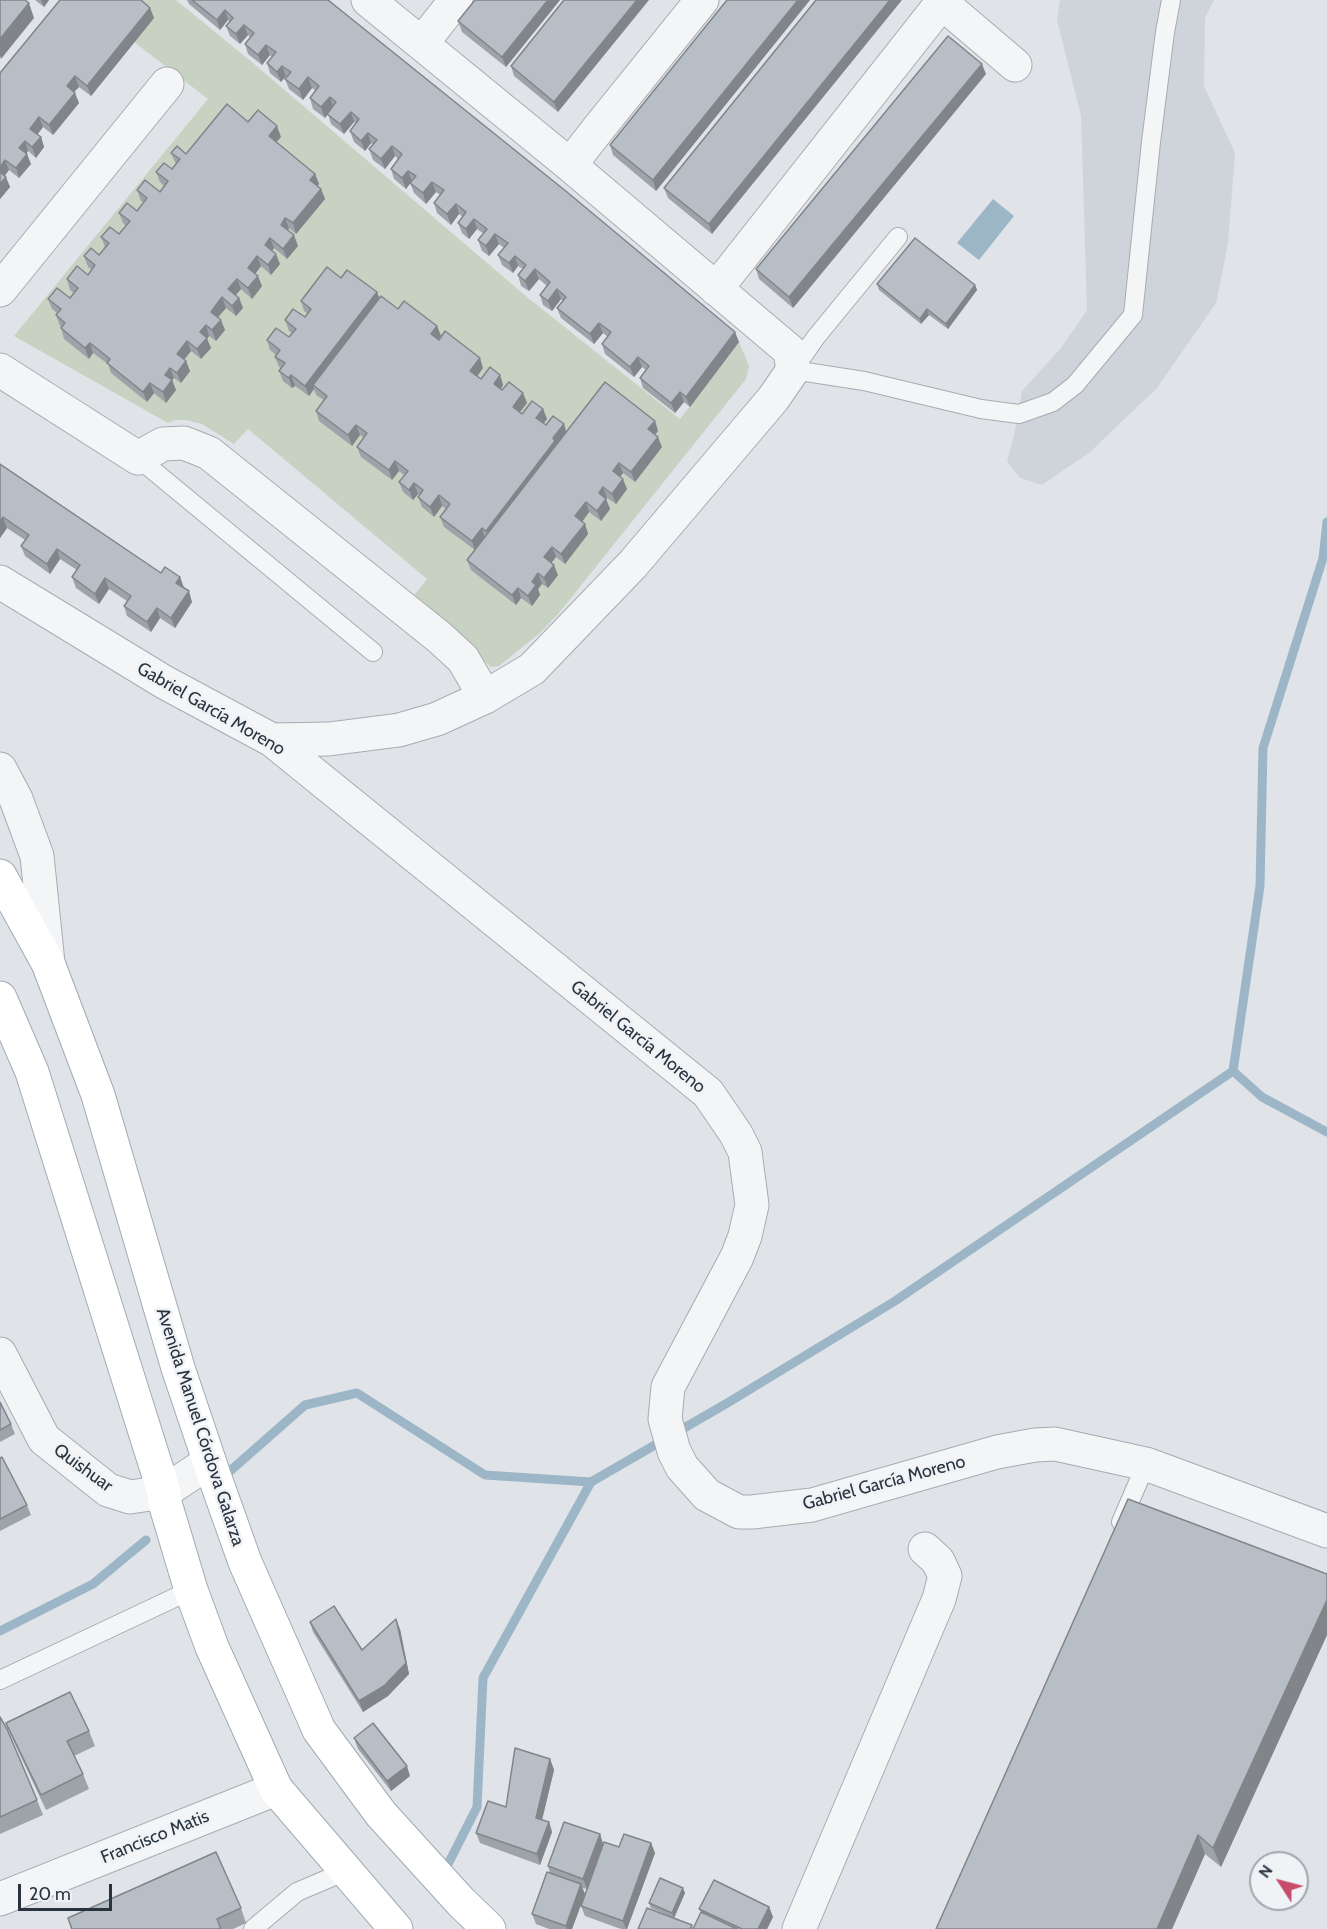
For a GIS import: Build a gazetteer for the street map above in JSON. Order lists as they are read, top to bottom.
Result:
{
  "streets": {
    "main road": ["Avenida Manuel Córdova Galarza"],
    "street": ["Gabriel García Moreno", "Quishuar", "Francisco Matis"]
  },
  "crossings": [
    ["Avenida Manuel Córdova Galarza", "Quishuar"]
  ],
  "scale_bar": "20 m",
  "north": "top left"
}
